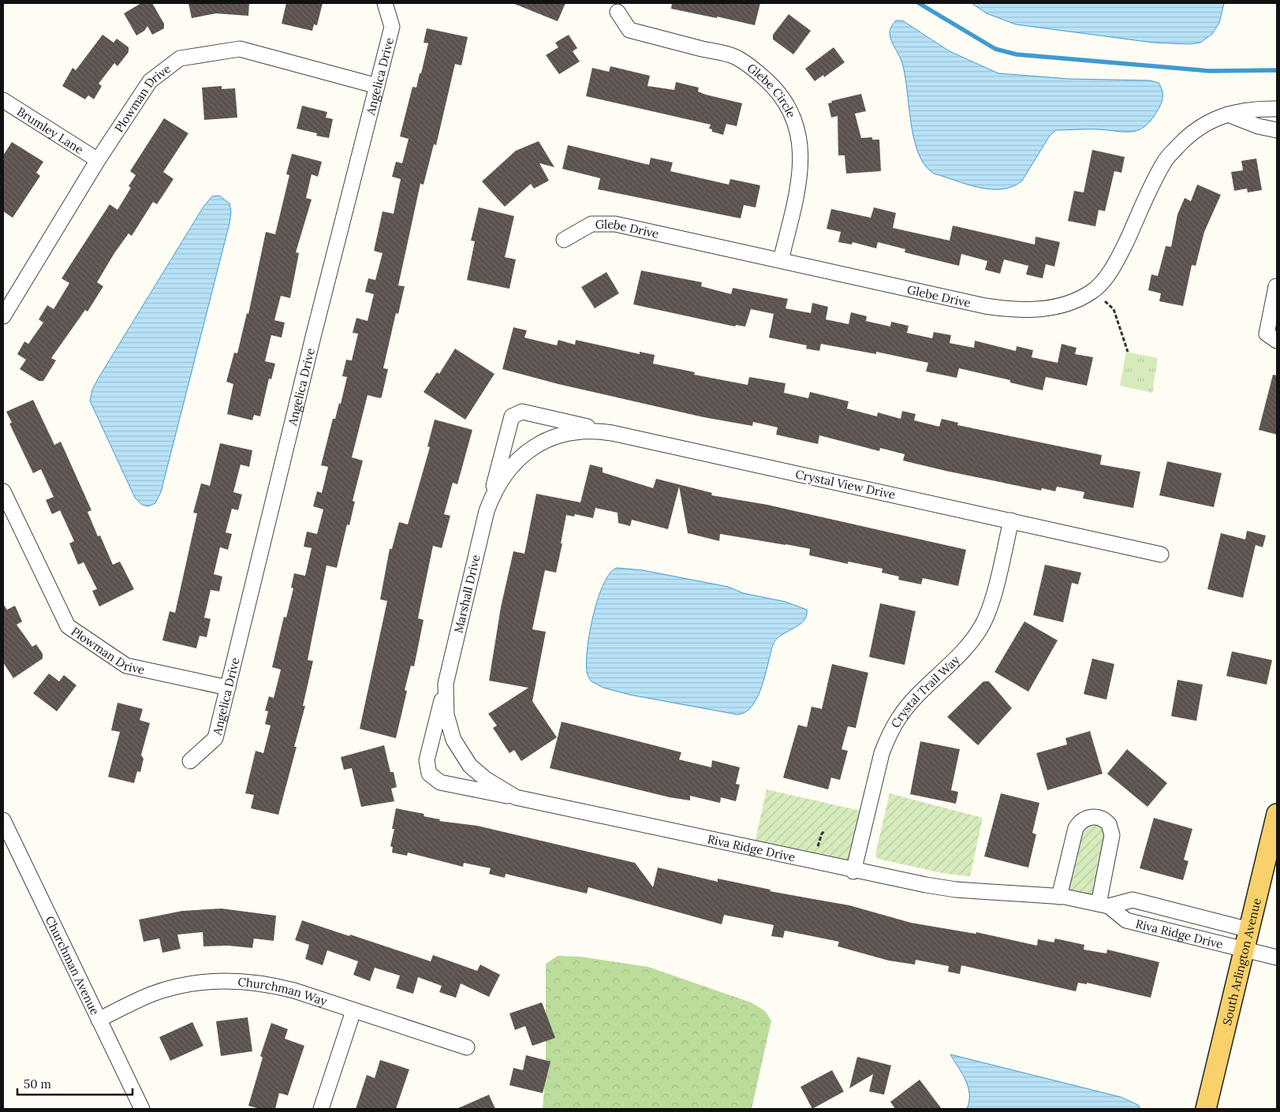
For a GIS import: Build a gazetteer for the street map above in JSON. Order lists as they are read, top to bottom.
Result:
{
  "streets": {
    "main road": ["South Arlington Avenue"],
    "street": [
      "Angelica Drive",
      "Glebe Circle",
      "Plowman Drive",
      "Brumley Lane",
      "Glebe Drive",
      "Crystal View Drive",
      "Marshall Drive",
      "Crystal Trail Way",
      "Riva Ridge Drive",
      "Churchman Avenue",
      "Churchman Way"
    ]
  },
  "crossings": [
    ["Angelica Drive", "Plowman Drive"],
    ["Glebe Circle", "Glebe Drive"],
    ["Plowman Drive", "Brumley Lane"],
    ["Crystal View Drive", "Marshall Drive"],
    ["Crystal View Drive", "Crystal Trail Way"],
    ["Marshall Drive", "Riva Ridge Drive"],
    ["Crystal Trail Way", "Riva Ridge Drive"],
    ["Riva Ridge Drive", "South Arlington Avenue"],
    ["Churchman Avenue", "Churchman Way"]
  ],
  "scale_bar": "50 m"
}
